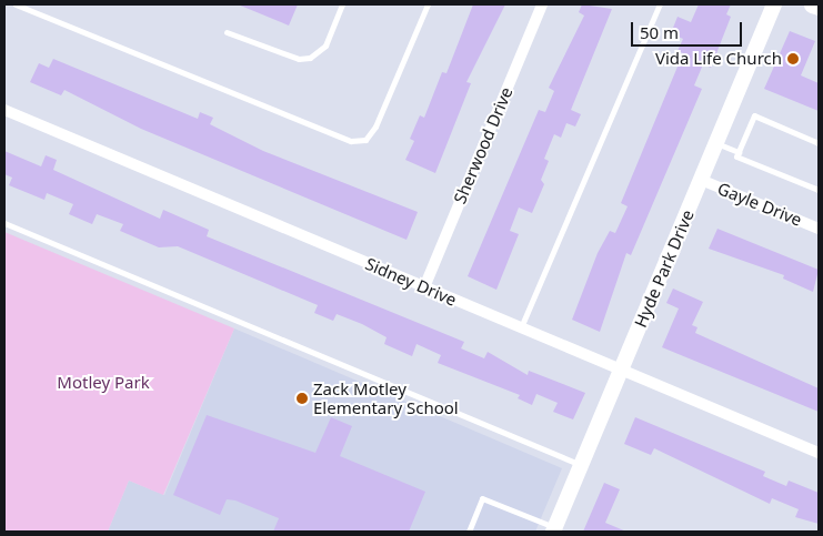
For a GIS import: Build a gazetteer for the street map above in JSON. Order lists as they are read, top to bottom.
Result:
{
  "streets": {
    "street": [
      "Sherwood Drive",
      "Gayle Drive",
      "Hyde Park Drive",
      "Sidney Drive"
    ]
  },
  "crossings": [
    ["Sherwood Drive", "Sidney Drive"],
    ["Gayle Drive", "Hyde Park Drive"],
    ["Hyde Park Drive", "Sidney Drive"]
  ],
  "parks": ["Motley Park"],
  "places": ["Vida Life Church", "Zack Motley Elementary School"],
  "scale_bar": "50 m"
}
